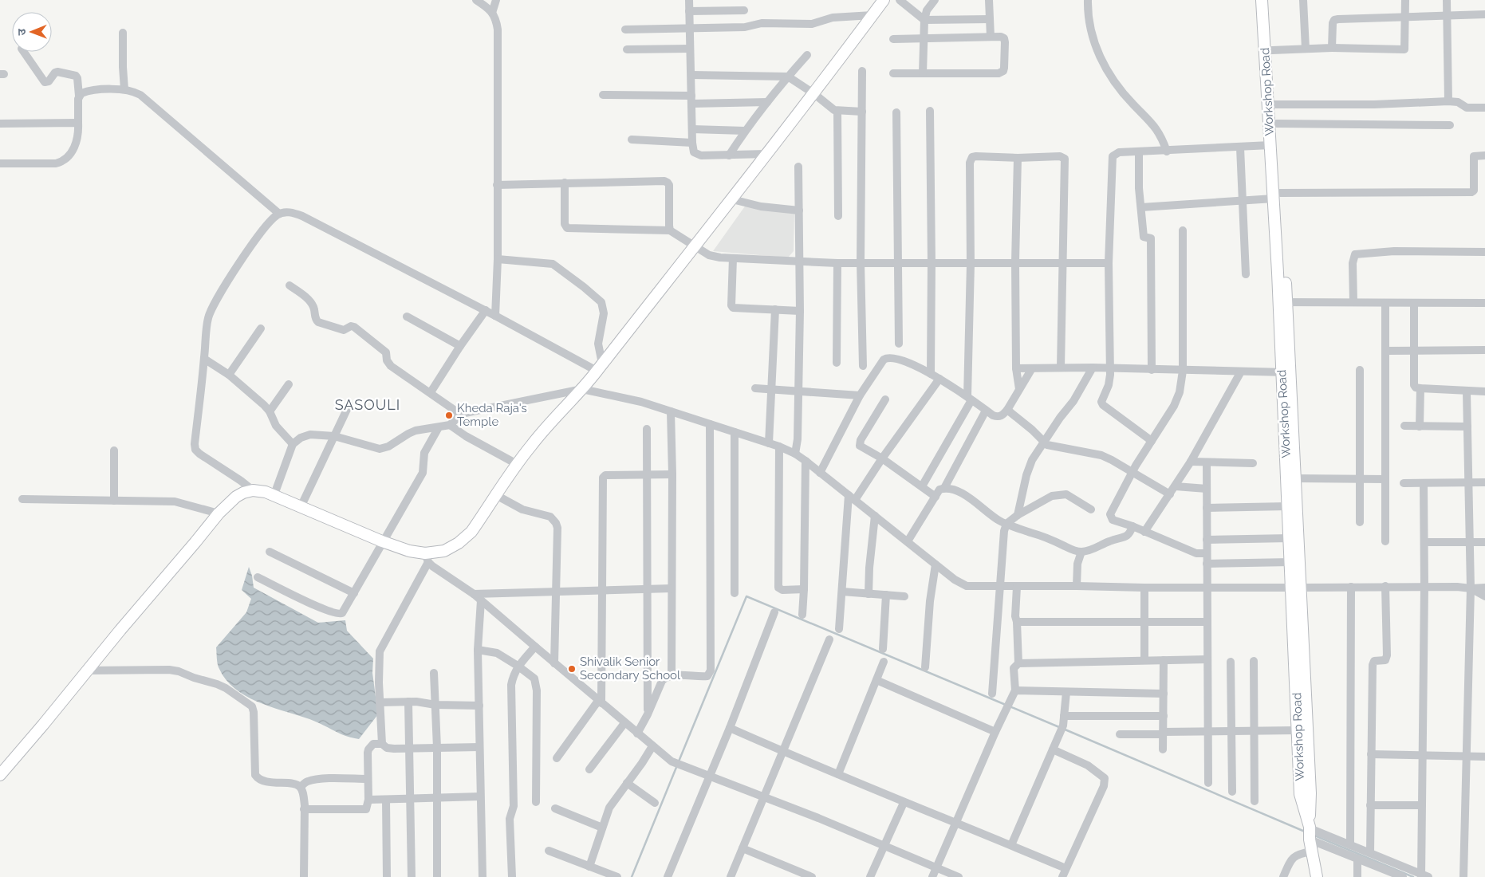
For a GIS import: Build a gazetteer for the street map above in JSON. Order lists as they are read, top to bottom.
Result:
{
  "streets": {
    "main road": ["Workshop Road"]
  },
  "districts": ["SASOULI"],
  "places": ["Kheda Raja's Temple", "Shivalik Senior Secondary School"],
  "north": "left"
}
